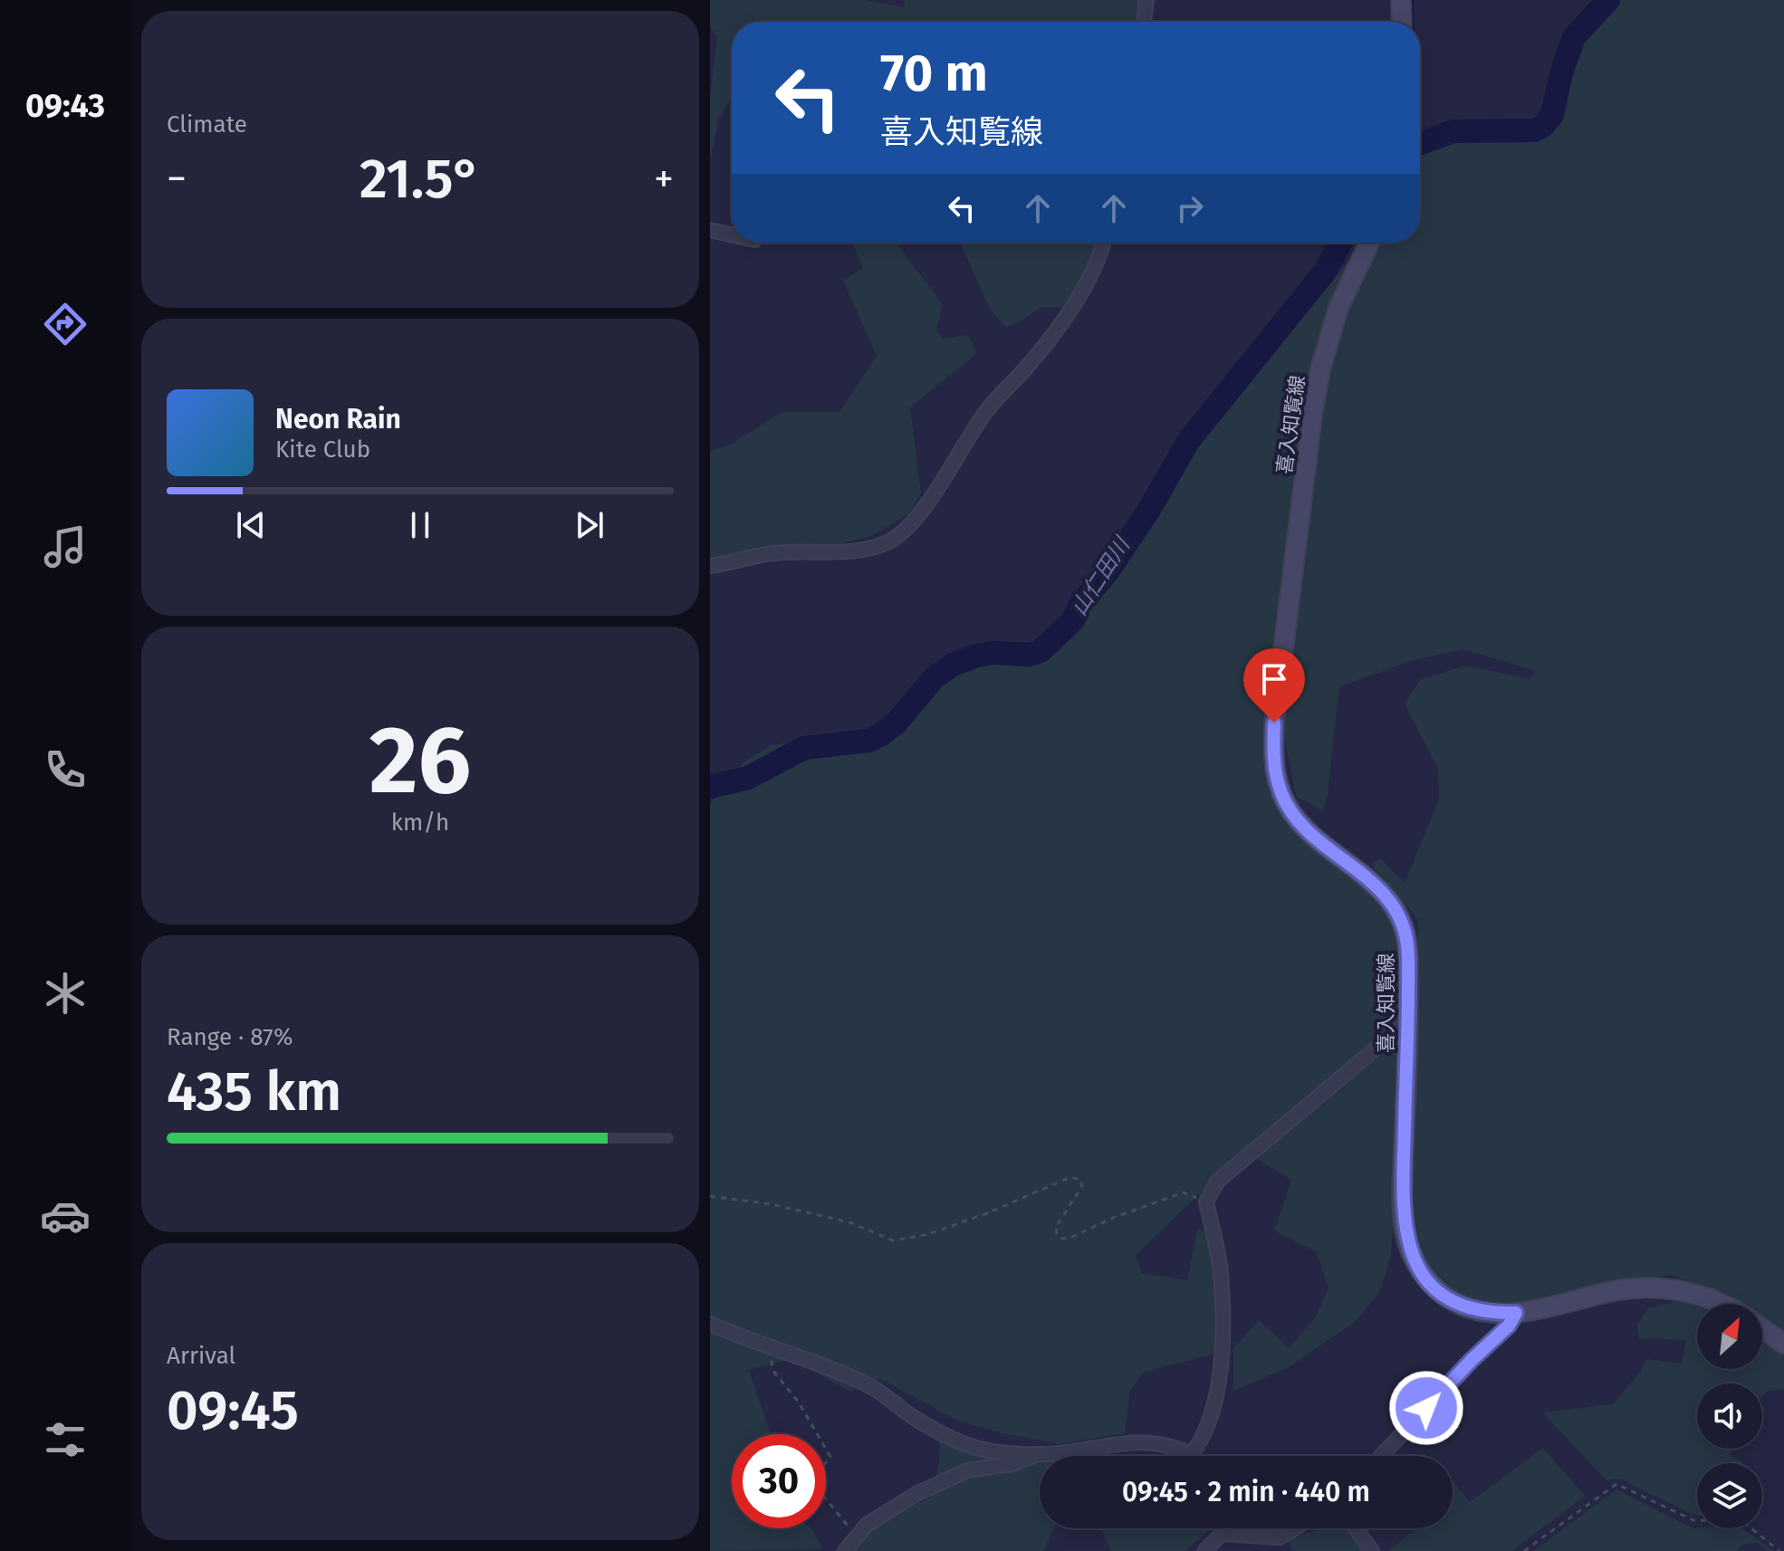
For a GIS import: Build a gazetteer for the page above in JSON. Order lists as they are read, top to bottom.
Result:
{
  "streets": {
    "main road": ["喜入知覧線"]
  },
  "water": ["山仁田川"],
  "north": "top right",
  "page": {
    "tabs": "09:43",
    "tile": [
      "Climate",
      ["26", "km/h"],
      ["Range · 87%", "435 km"],
      ["Arrival", "09:45"]
    ],
    "turn": ["70 m", "喜入知覧線"],
    "heat": ["−", "21.5°", "+"],
    "song": ["Neon Rain", "Kite Club"],
    "limit": "30",
    "trip": "09:45 · 2 min · 440 m"
  }
}
